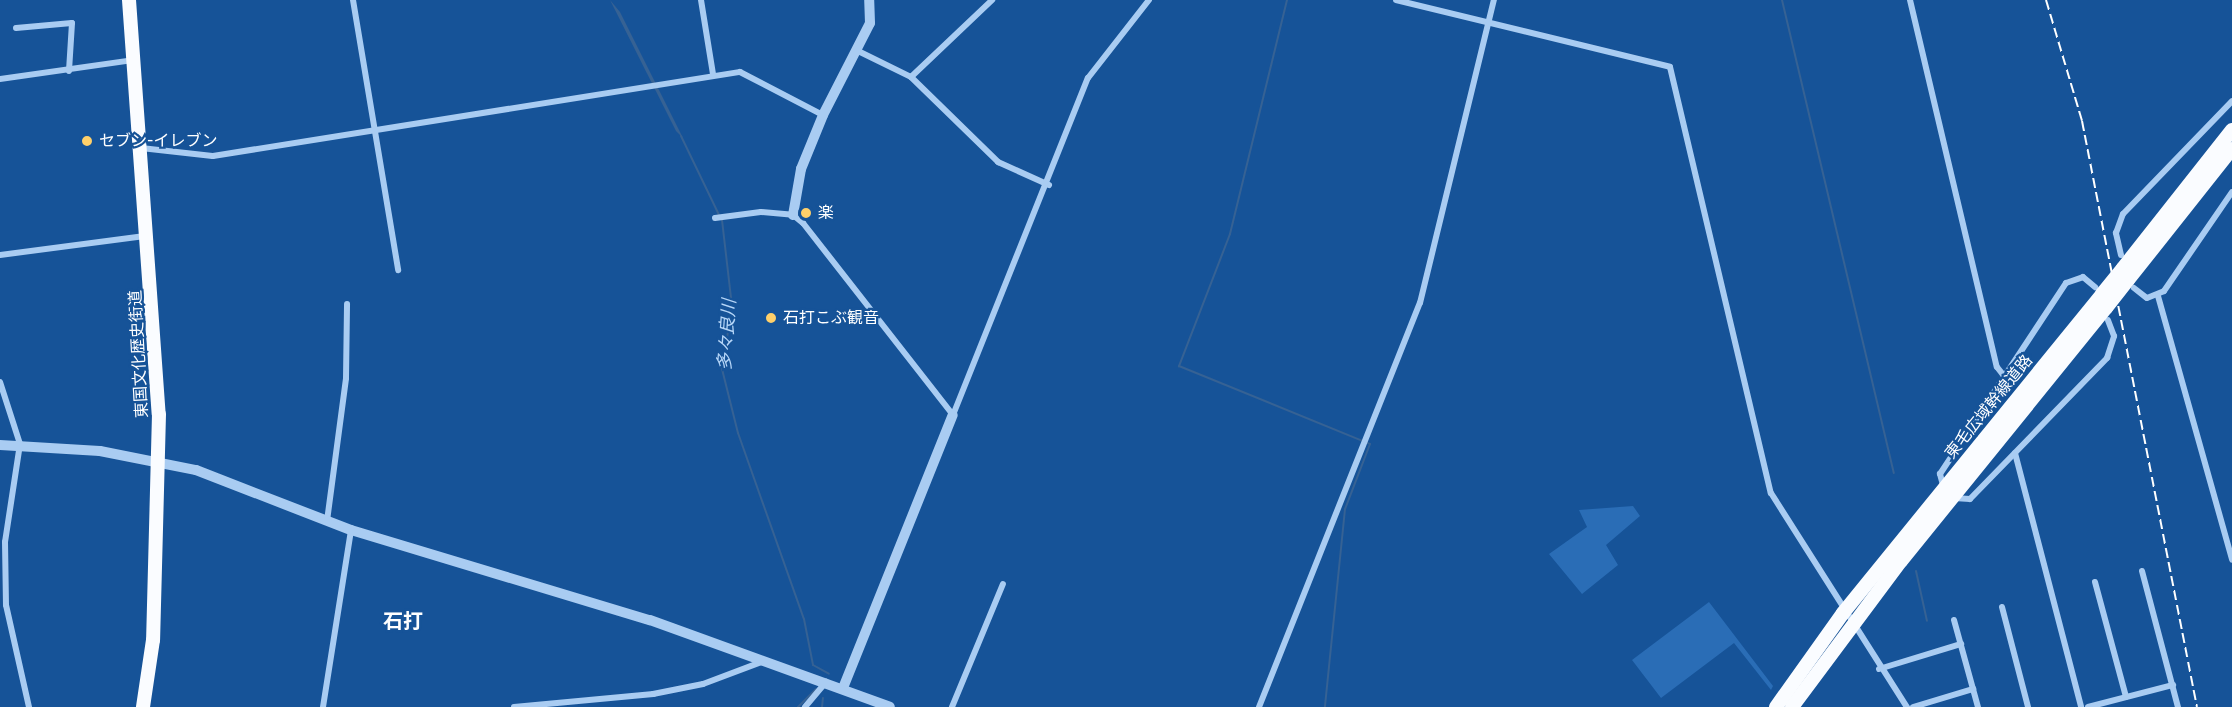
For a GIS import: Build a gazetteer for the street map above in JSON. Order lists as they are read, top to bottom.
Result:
{
  "streets": {
    "highway": ["東国文化歴史街道", "東毛広域幹線道路"]
  },
  "districts": ["石打"],
  "water": ["多々良川"],
  "places": ["セブン-イレブン", "楽", "石打こぶ観音"]
}
